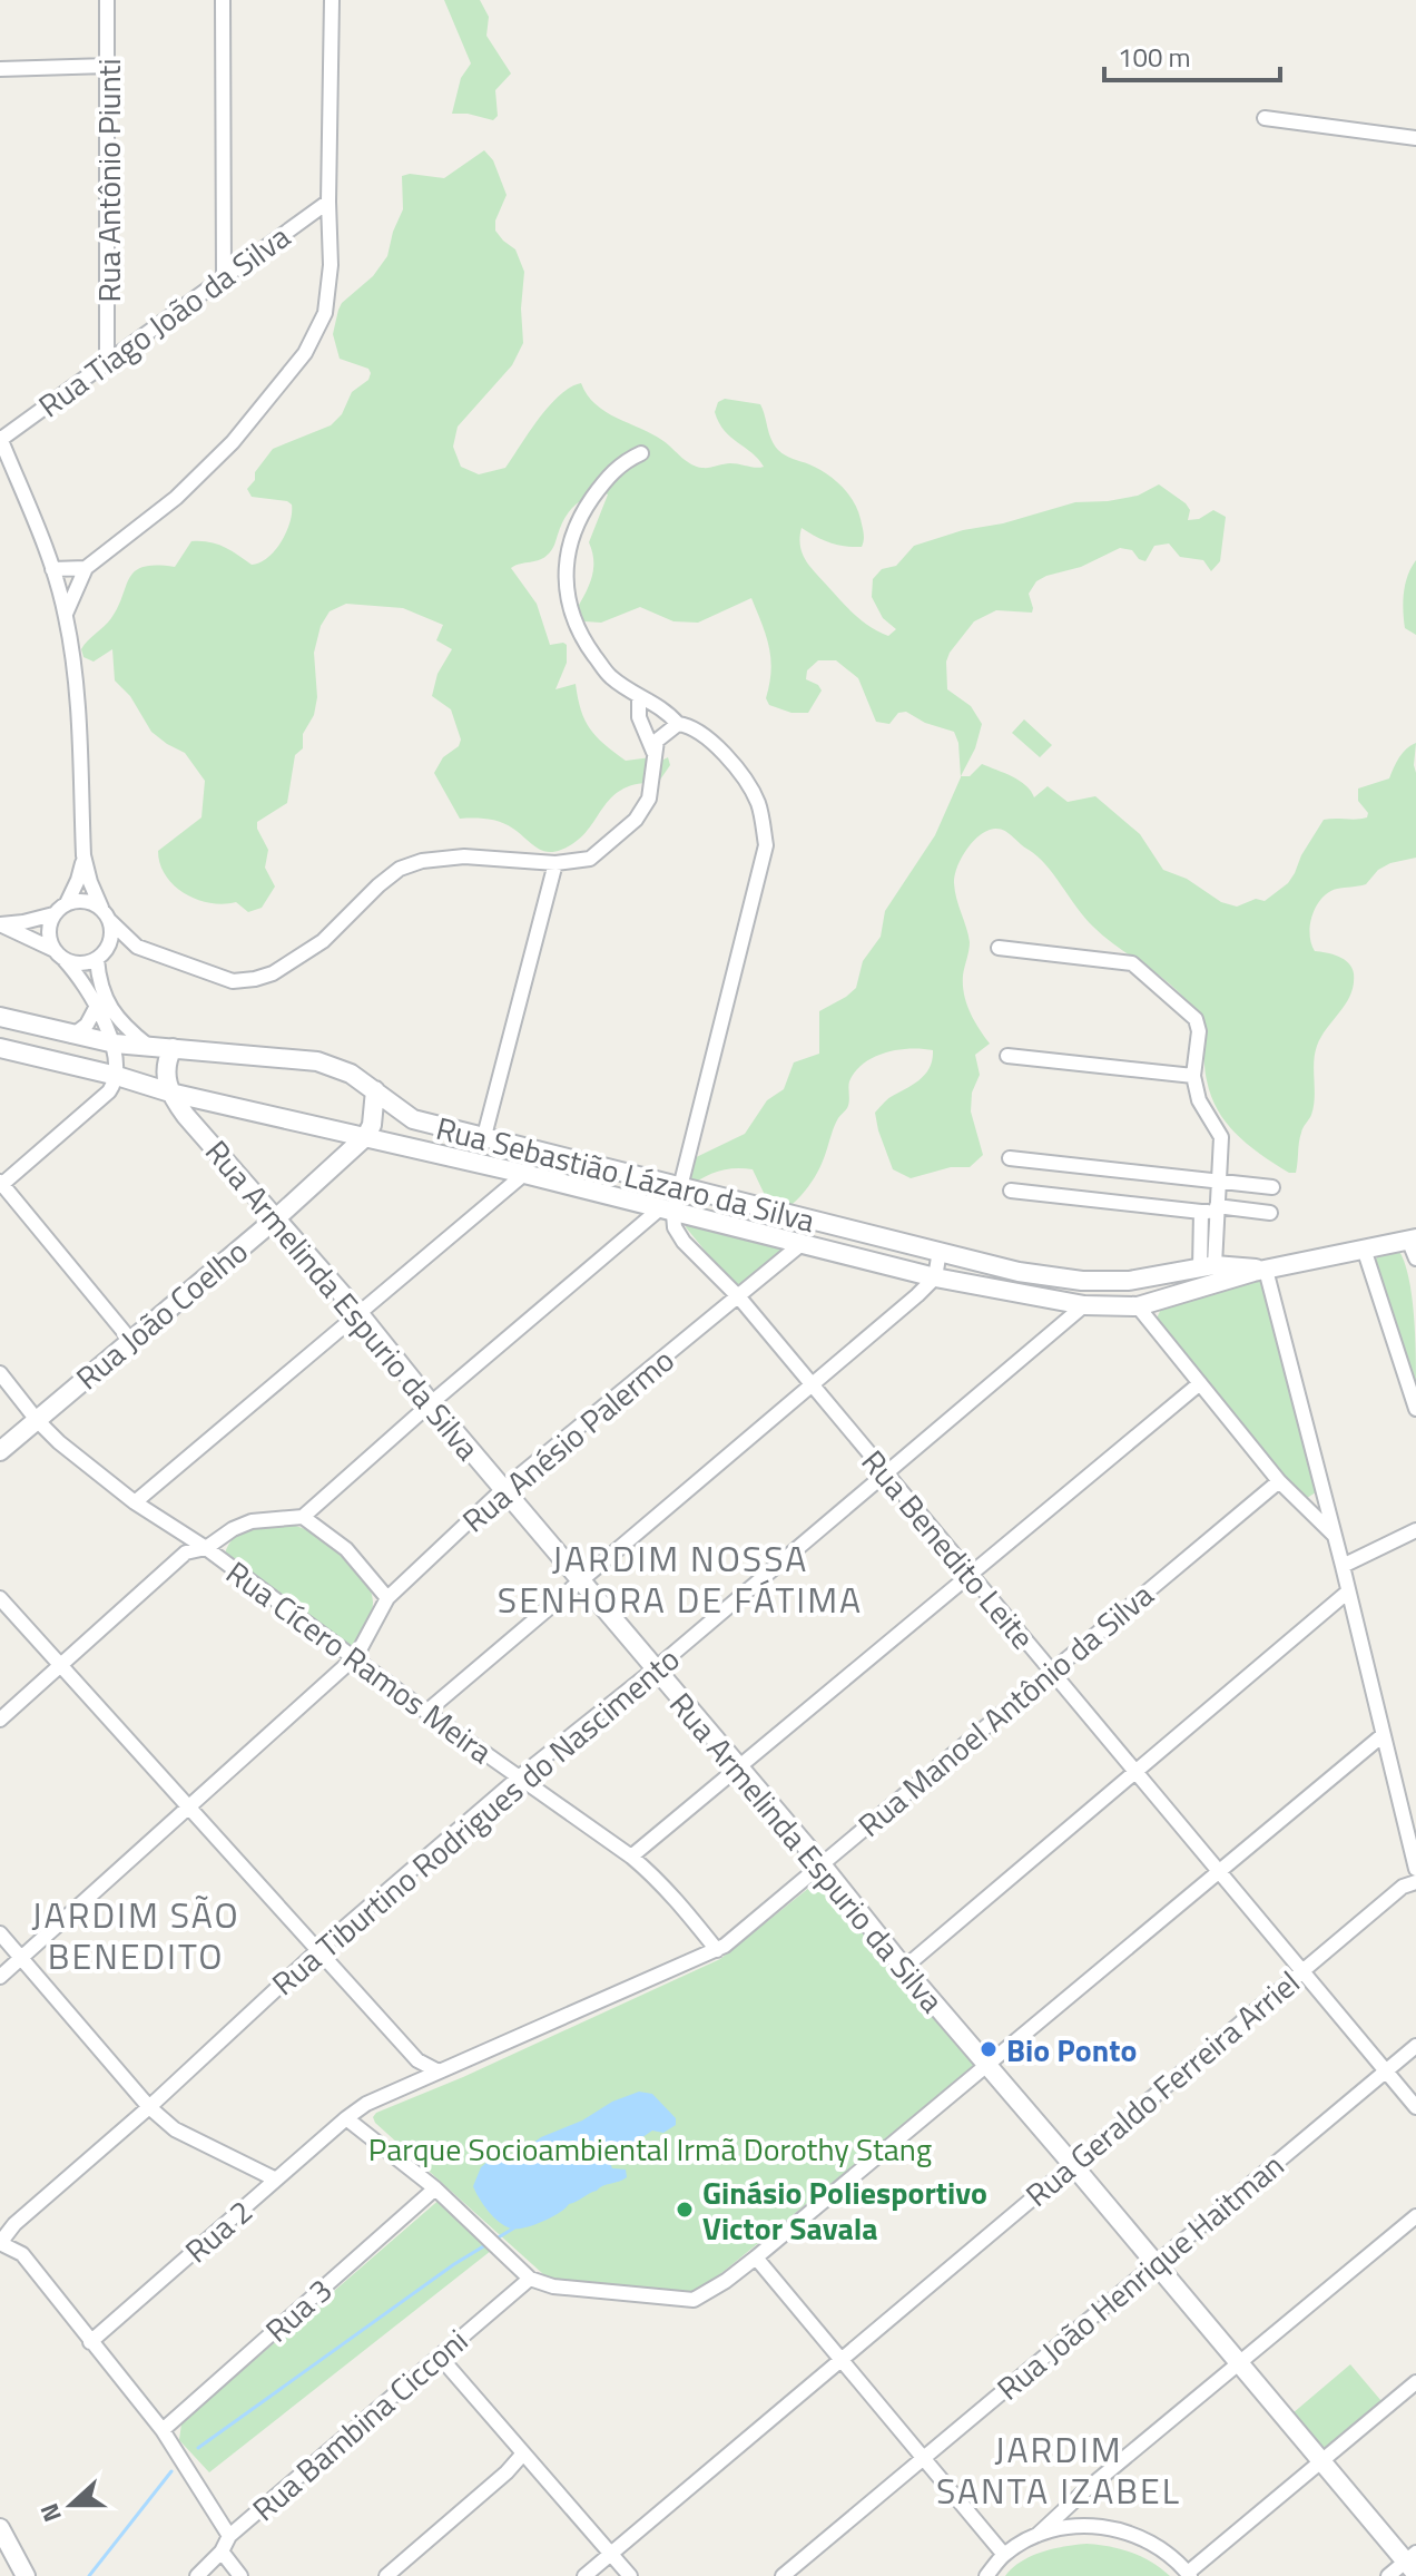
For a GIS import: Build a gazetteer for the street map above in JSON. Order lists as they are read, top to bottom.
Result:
{
  "streets": {
    "street": [
      "Rua Antônio Piunti",
      "Rua Tiago João da Silva",
      "Rua Sebastião Lázaro da Silva",
      "Rua Armelinda Espurio da Silva",
      "Rua João Coelho",
      "Rua Anésio Palermo",
      "Rua Benedito Leite",
      "Rua Cícero Ramos Meira",
      "Rua Manoel Antônio da Silva",
      "Rua Tiburtino Rodrigues do Nascimento",
      "Rua Geraldo Ferreira Arriel",
      "Rua 2",
      "Rua João Henrique Haitman",
      "Rua 3",
      "Rua Bambina Cicconi"
    ]
  },
  "crossings": [
    ["Rua Antônio Piunti", "Rua Tiago João da Silva"],
    ["Rua Sebastião Lázaro da Silva", "Rua Armelinda Espurio da Silva"],
    ["Rua Sebastião Lázaro da Silva", "Rua João Coelho"],
    ["Rua Sebastião Lázaro da Silva", "Rua Anésio Palermo"],
    ["Rua Sebastião Lázaro da Silva", "Rua Benedito Leite"],
    ["Rua Sebastião Lázaro da Silva", "Rua Tiburtino Rodrigues do Nascimento"],
    ["Rua Armelinda Espurio da Silva", "Rua João Coelho"],
    ["Rua Armelinda Espurio da Silva", "Rua Anésio Palermo"],
    ["Rua Armelinda Espurio da Silva", "Rua Manoel Antônio da Silva"],
    ["Rua Armelinda Espurio da Silva", "Rua Tiburtino Rodrigues do Nascimento"],
    ["Rua Armelinda Espurio da Silva", "Rua Geraldo Ferreira Arriel"],
    ["Rua Armelinda Espurio da Silva", "Rua João Henrique Haitman"],
    ["Rua João Coelho", "Rua Cícero Ramos Meira"],
    ["Rua Anésio Palermo", "Rua Benedito Leite"],
    ["Rua Anésio Palermo", "Rua Cícero Ramos Meira"],
    ["Rua Benedito Leite", "Rua Manoel Antônio da Silva"],
    ["Rua Benedito Leite", "Rua Tiburtino Rodrigues do Nascimento"],
    ["Rua Benedito Leite", "Rua Geraldo Ferreira Arriel"],
    ["Rua Benedito Leite", "Rua João Henrique Haitman"],
    ["Rua Cícero Ramos Meira", "Rua Manoel Antônio da Silva"],
    ["Rua Cícero Ramos Meira", "Rua Tiburtino Rodrigues do Nascimento"],
    ["Rua Manoel Antônio da Silva", "Rua 2"]
  ],
  "districts": ["JARDIM NOSSA SENHORA DE FÁTIMA", "JARDIM SÃO BENEDITO", "JARDIM SANTA IZABEL"],
  "parks": ["Parque Socioambiental Irmã Dorothy Stang"],
  "places": ["Bio Ponto", "Ginásio Poliesportivo Victor Savala"],
  "scale_bar": "100 m",
  "north": "left"
}
